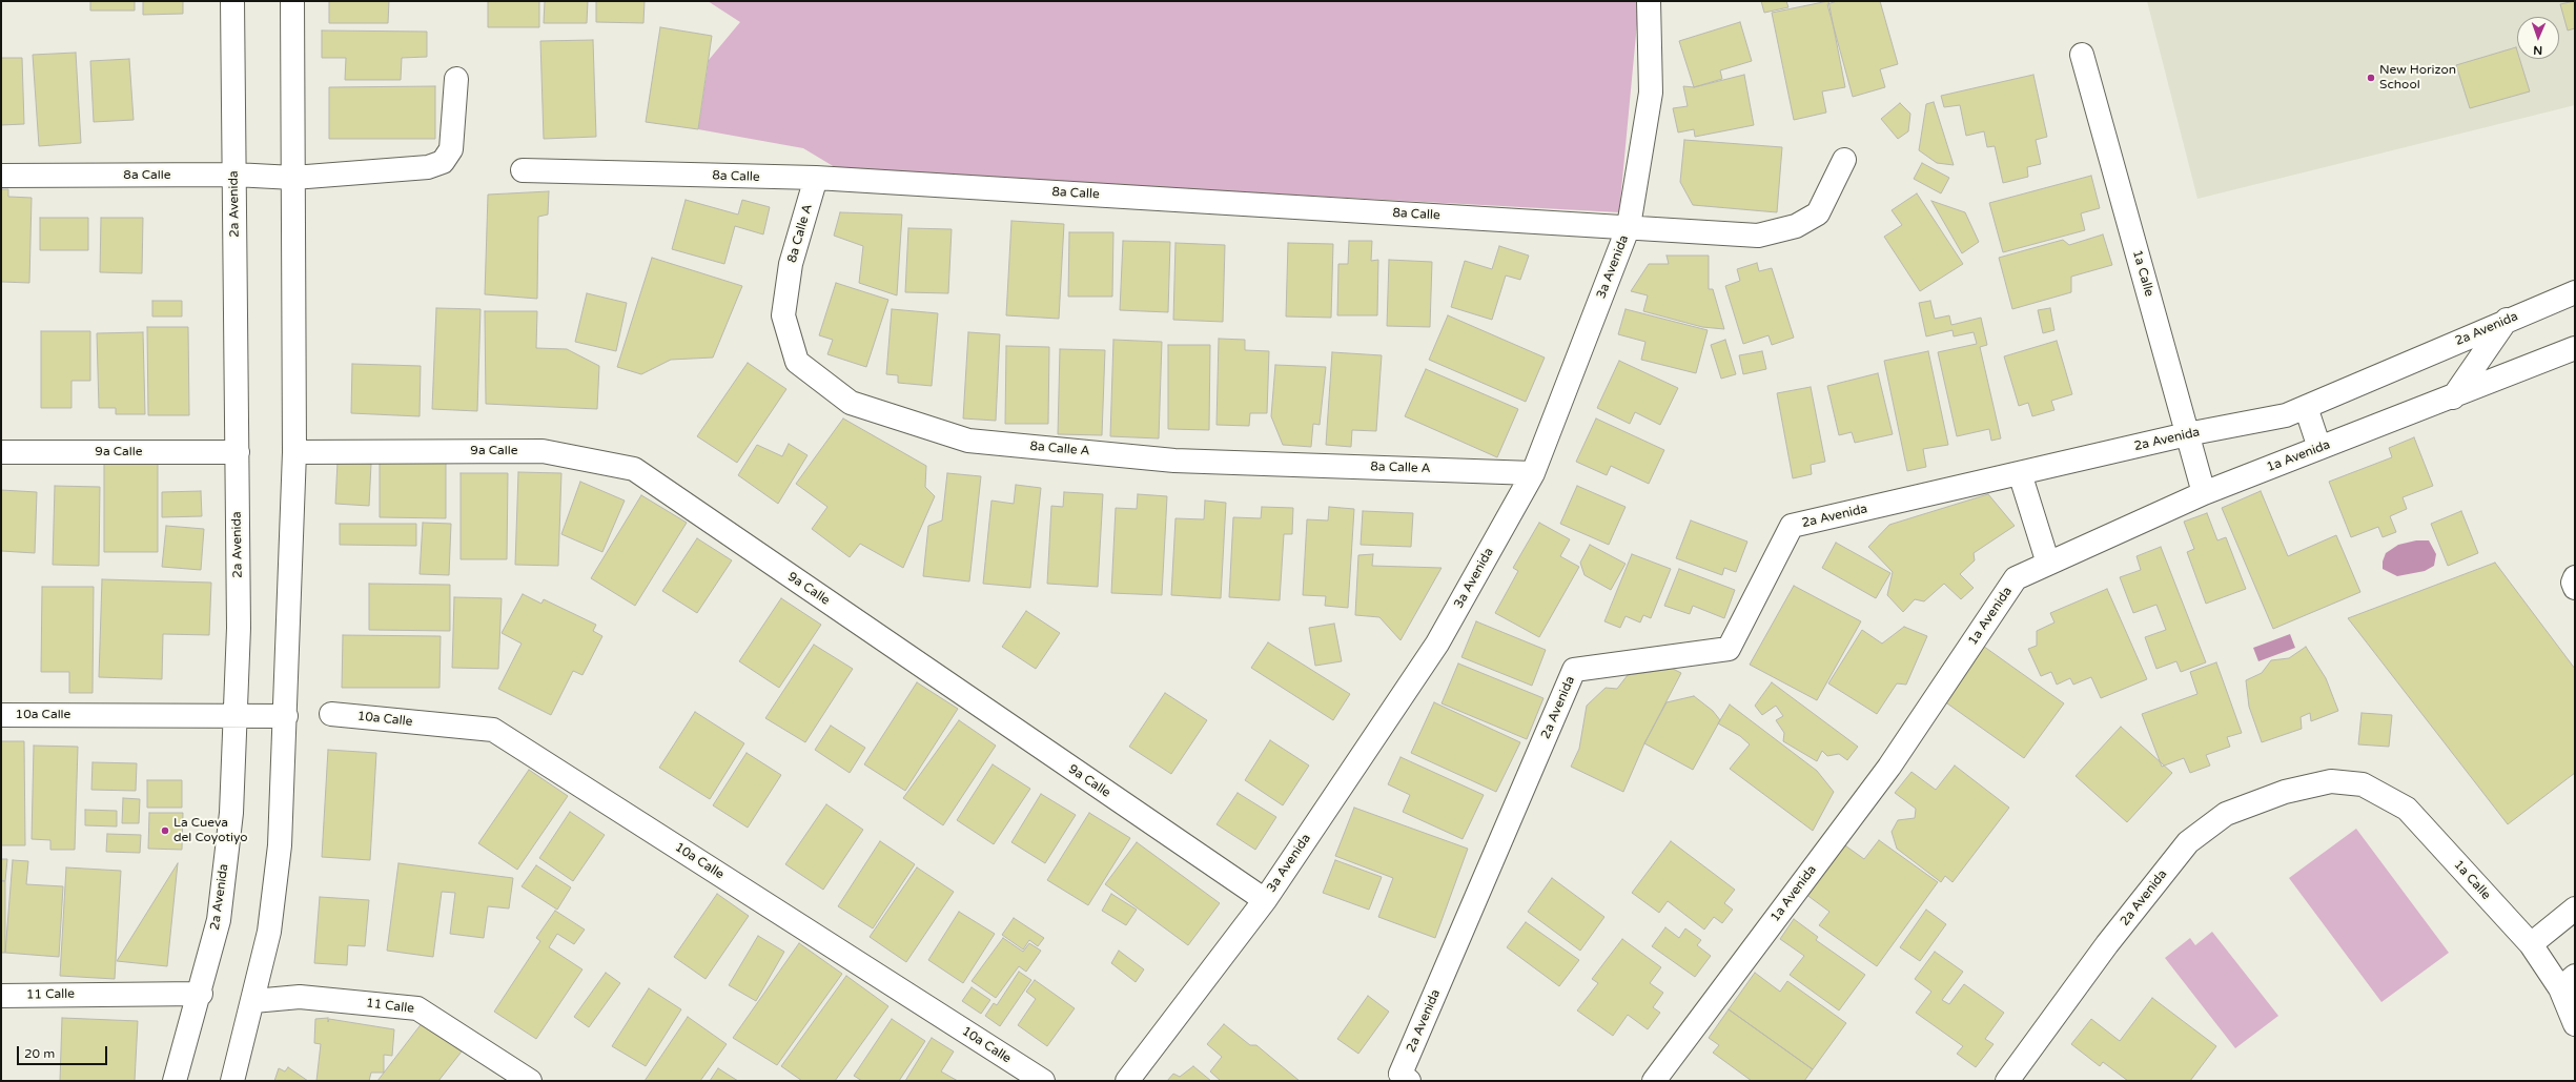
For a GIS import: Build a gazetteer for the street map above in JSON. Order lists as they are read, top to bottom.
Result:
{
  "streets": {
    "street": [
      "8a Calle",
      "2a Avenida",
      "8a Calle A",
      "3a Avenida",
      "1a Calle",
      "9a Calle",
      "1a Avenida",
      "10a Calle",
      "11 Calle"
    ]
  },
  "crossings": [
    ["8a Calle", "2a Avenida"],
    ["8a Calle", "8a Calle A"],
    ["8a Calle", "3a Avenida"],
    ["2a Avenida", "1a Calle"],
    ["2a Avenida", "9a Calle"],
    ["2a Avenida", "10a Calle"],
    ["2a Avenida", "11 Calle"],
    ["8a Calle A", "3a Avenida"],
    ["3a Avenida", "9a Calle"],
    ["1a Calle", "1a Avenida"]
  ],
  "places": ["New Horizon School", "La Cueva del Coyotiyo"],
  "scale_bar": "20 m",
  "north": "bottom"
}
